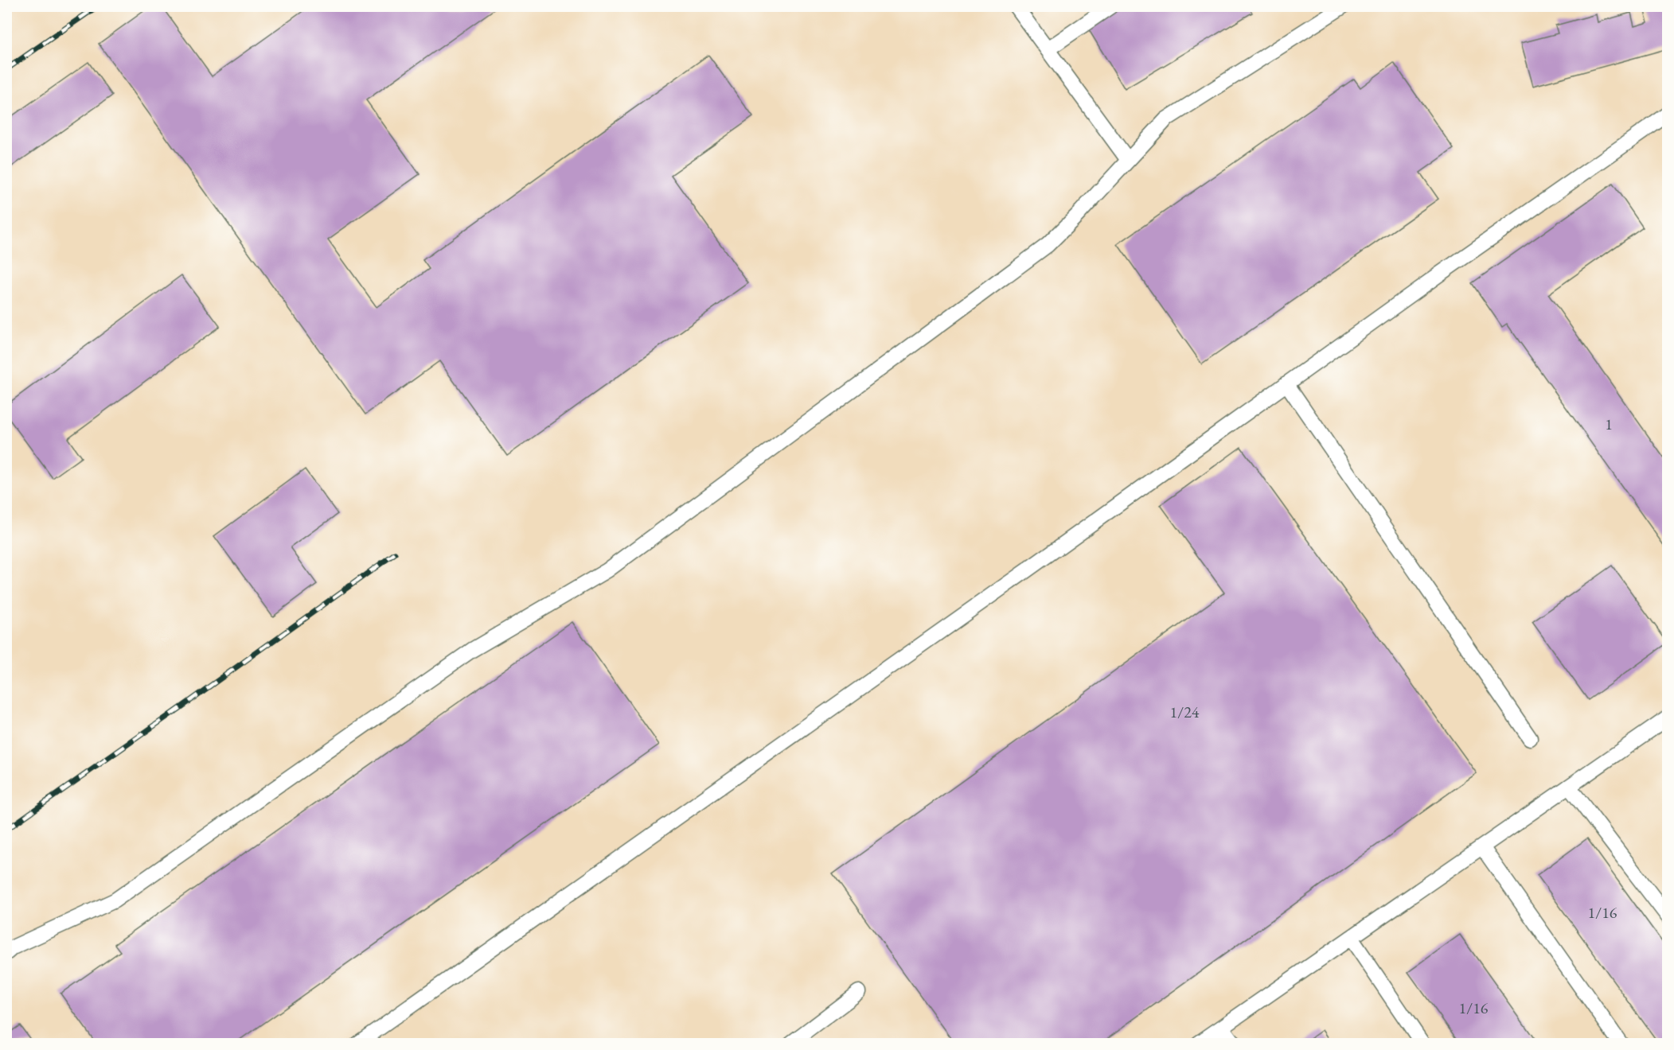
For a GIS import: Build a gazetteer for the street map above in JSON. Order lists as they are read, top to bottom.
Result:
{
  "house_numbers": [
    "1",
    "1/24",
    "1/16",
    "1/16"
  ]
}
